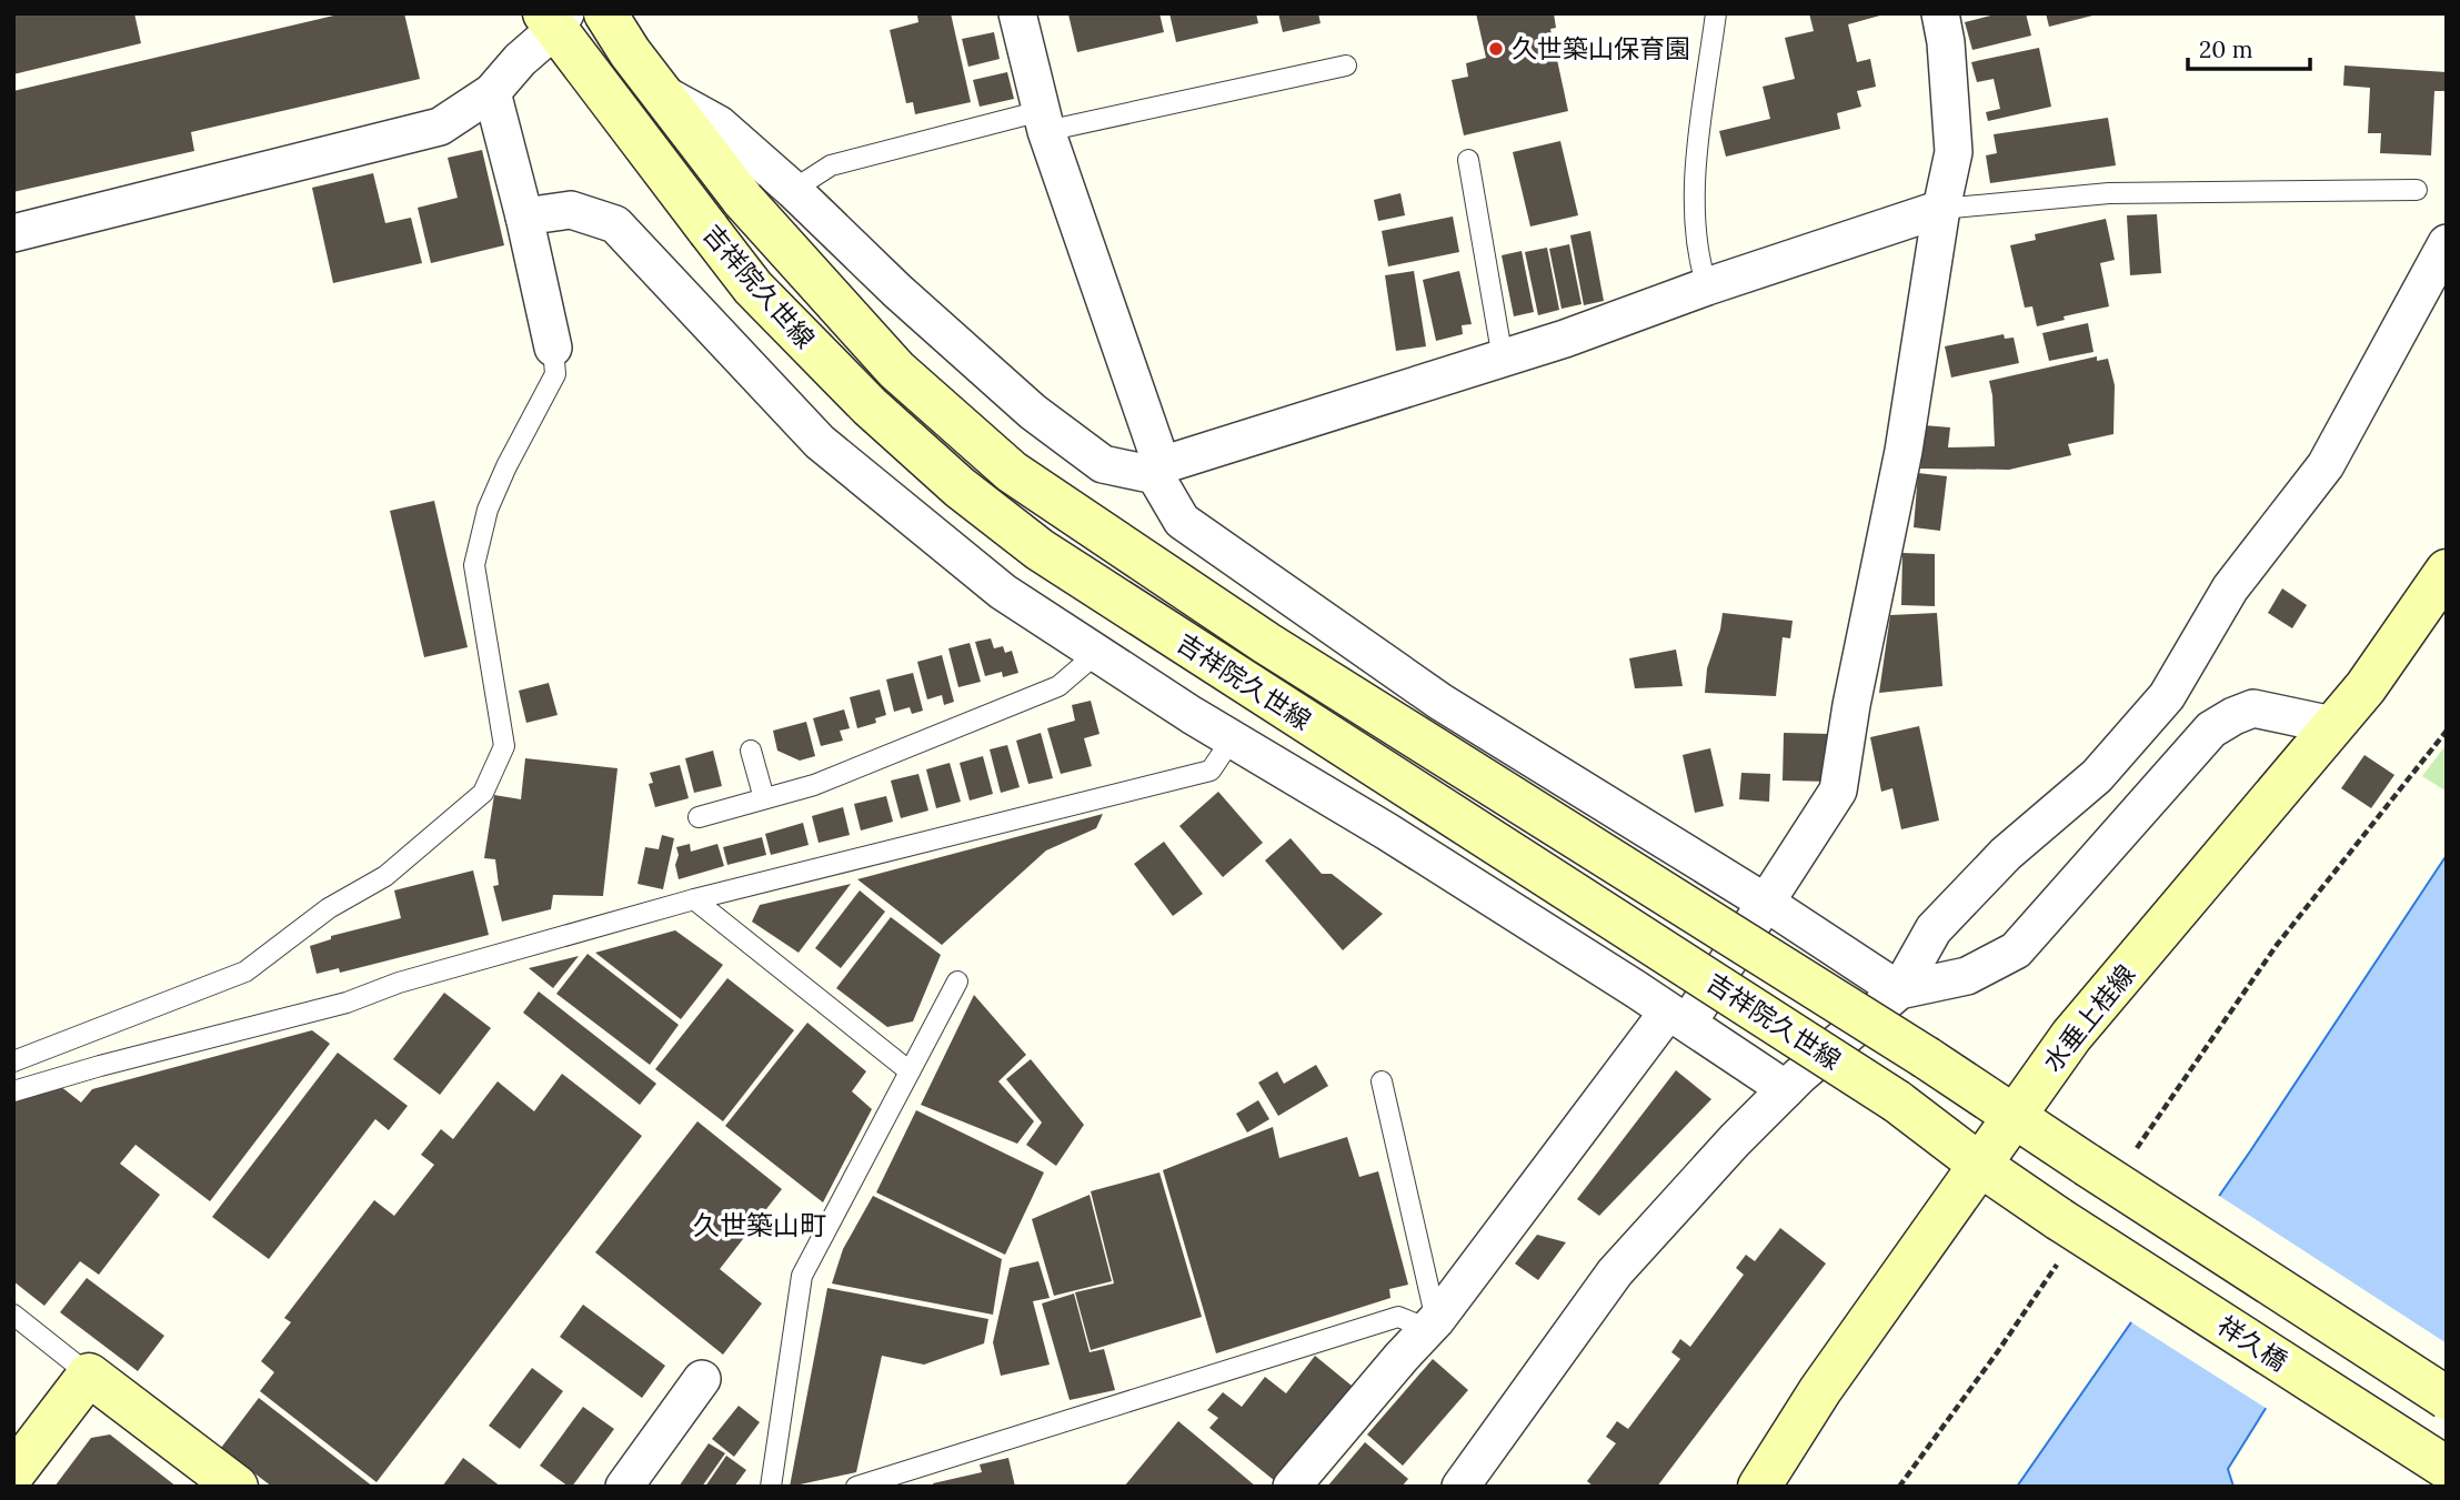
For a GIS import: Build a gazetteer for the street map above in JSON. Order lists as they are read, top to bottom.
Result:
{
  "streets": {
    "street": ["吉祥院久世線", "水垂上桂線", "祥久橋"]
  },
  "crossings": [
    ["吉祥院久世線", "水垂上桂線"],
    ["吉祥院久世線", "祥久橋"]
  ],
  "districts": ["久世築山町"],
  "places": ["久世築山保育園"],
  "scale_bar": "20 m"
}
